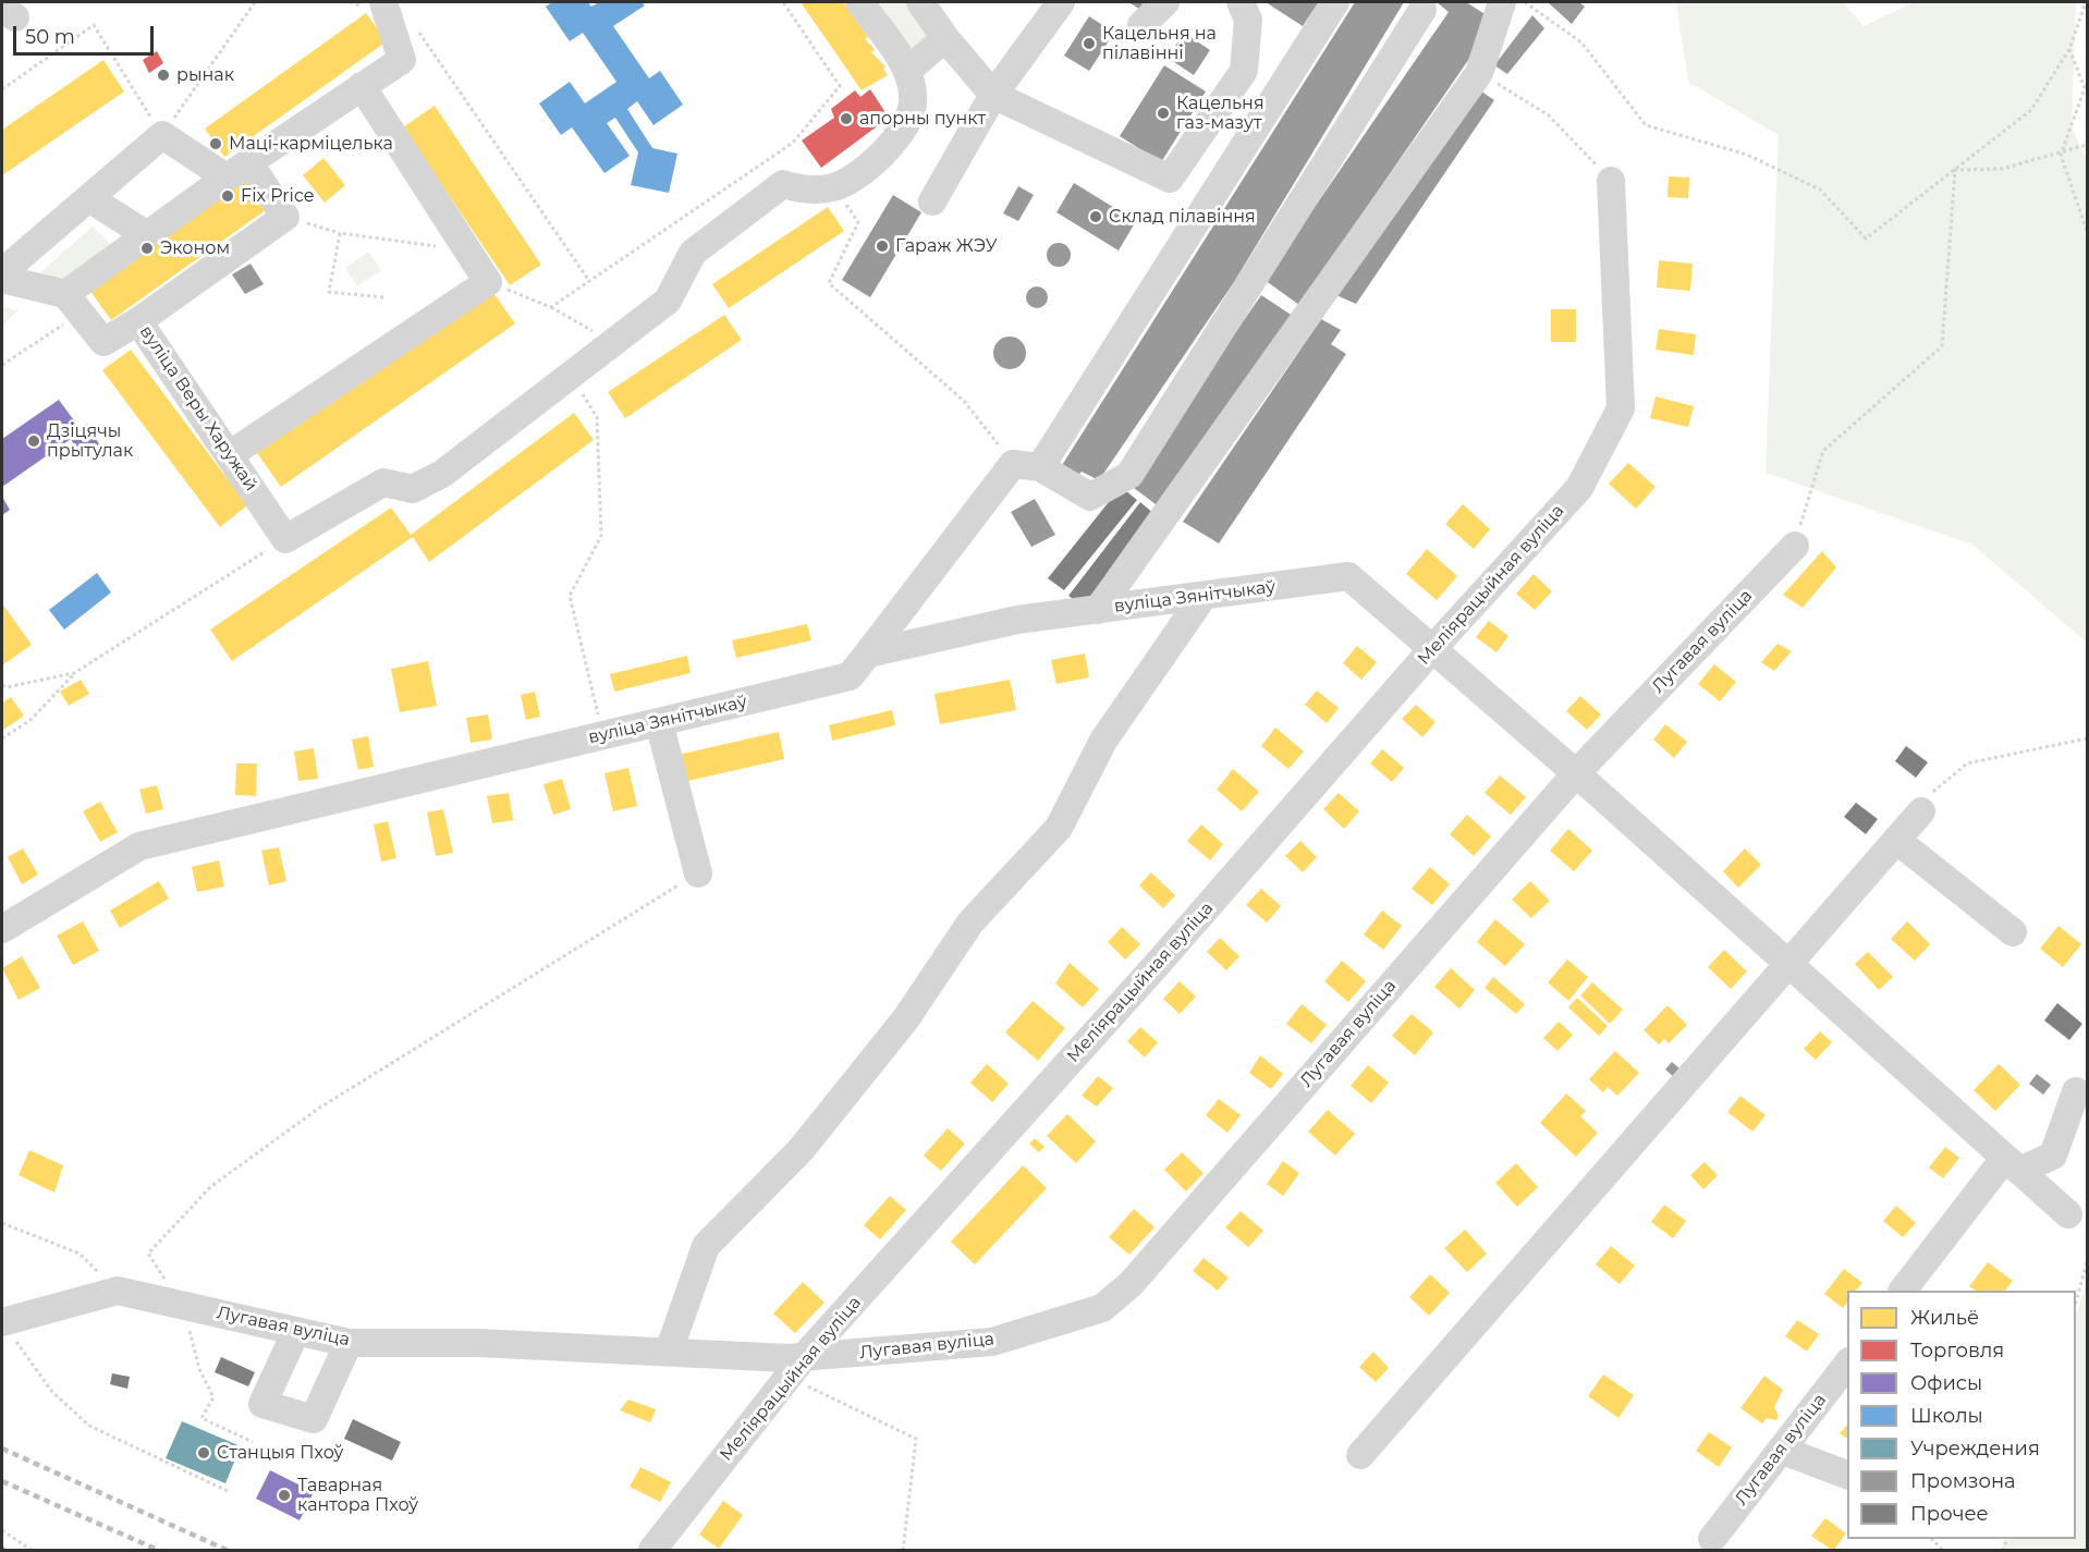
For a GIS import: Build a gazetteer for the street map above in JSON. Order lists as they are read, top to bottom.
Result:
{
  "streets": {
    "street": [
      "вуліца Веры Харужай",
      "Меліярацыйная вуліца",
      "вуліца Зянітчыкаў",
      "Лугавая вуліца"
    ]
  },
  "crossings": [
    ["Меліярацыйная вуліца", "вуліца Зянітчыкаў"],
    ["Меліярацыйная вуліца", "Лугавая вуліца"]
  ],
  "places": [
    "Кацельня на пілавінні",
    "рынак",
    "Кацельня газ-мазут",
    "апорны пункт",
    "Маці-карміцелька",
    "Fix Price",
    "Склад пілавіння",
    "Гараж ЖЭУ",
    "Эконом",
    "Дзіцячы прытулак",
    "Станцыя Пхоў",
    "Таварная кантора Пхоў"
  ],
  "legend": [
    "Жильё",
    "Торговля",
    "Офисы",
    "Школы",
    "Учреждения",
    "Промзона",
    "Прочее"
  ],
  "scale_bar": "50 m"
}
